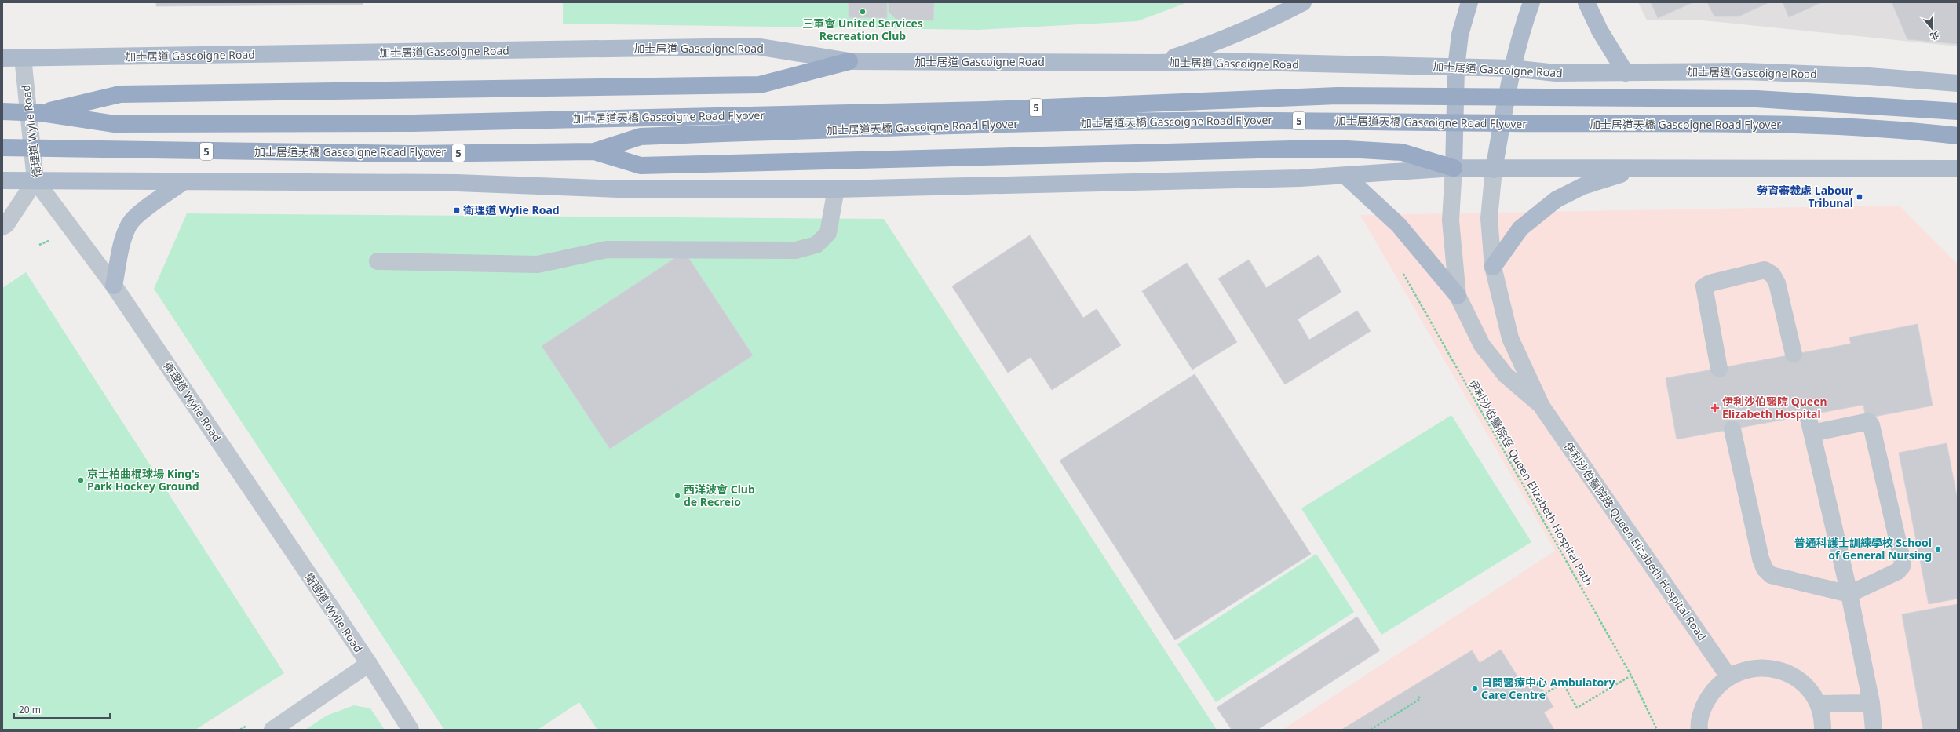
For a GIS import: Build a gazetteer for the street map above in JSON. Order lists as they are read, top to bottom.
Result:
{
  "streets": {
    "highway": ["5", "加士居道天橋 Gascoigne Road Flyover"],
    "main road": ["加士居道 Gascoigne Road"],
    "street": ["衛理道 Wylie Road", "伊利沙伯醫院路 Queen Elizabeth Hospital Road"],
    "path": ["伊利沙伯醫院徑 Queen Elizabeth Hospital Path"]
  },
  "crossings": [
    ["加士居道 Gascoigne Road", "衛理道 Wylie Road"]
  ],
  "places": {
    "other": [
      "三軍會 United Services Recreation Club",
      "京士柏曲棍球場 King's Park Hockey Ground",
      "西洋波會 Club de Recreio",
      "普通科護士訓練學校 School of General Nursing",
      "日間醫療中心 Ambulatory Care Centre"
    ],
    "transit": ["勞資審裁處 Labour Tribunal", "衛理道 Wylie Road"],
    "health": ["伊利沙伯醫院 Queen Elizabeth Hospital"]
  },
  "scale_bar": "20 m",
  "north": "bottom"
}
